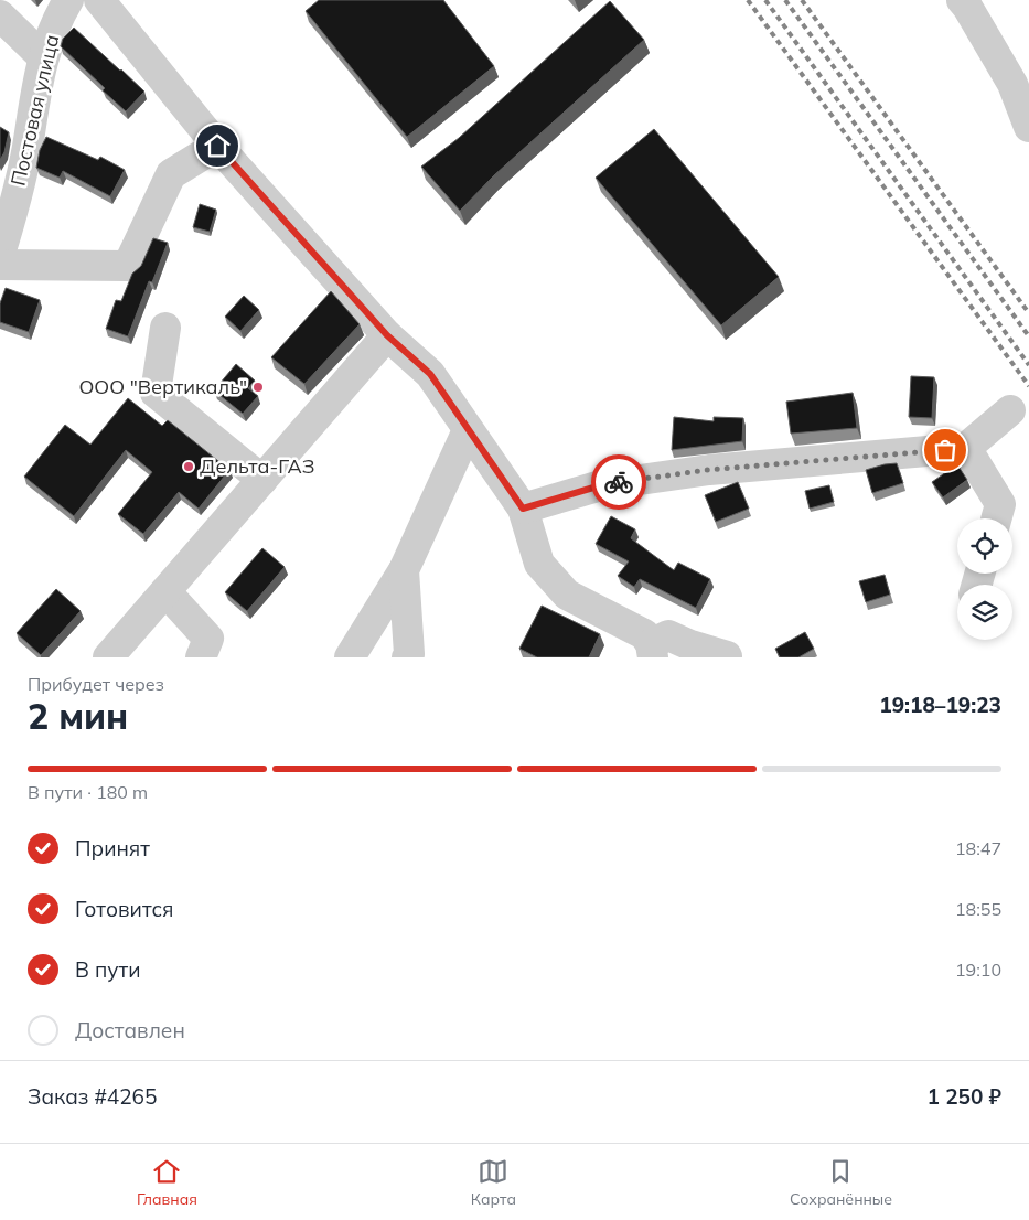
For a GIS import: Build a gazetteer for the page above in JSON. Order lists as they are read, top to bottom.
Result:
{
  "streets": {
    "street": ["Постовая улица"]
  },
  "places": ["ООО \"Вертикаль\"", "Дельта-ГАЗ"],
  "page": {
    "heading": ["2 мин", "Прибудет через", "19:18–19:23"],
    "panel": ["Заказ #4265", "1 250 ₽"],
    "bar": "В пути · 180 m",
    "list": [
      ["Принят", "18:47"],
      ["Готовится", "18:55"],
      ["В пути", "19:10"],
      "Доставлен"
    ],
    "tabs": ["Главная", "Карта", "Сохранённые"]
  }
}
